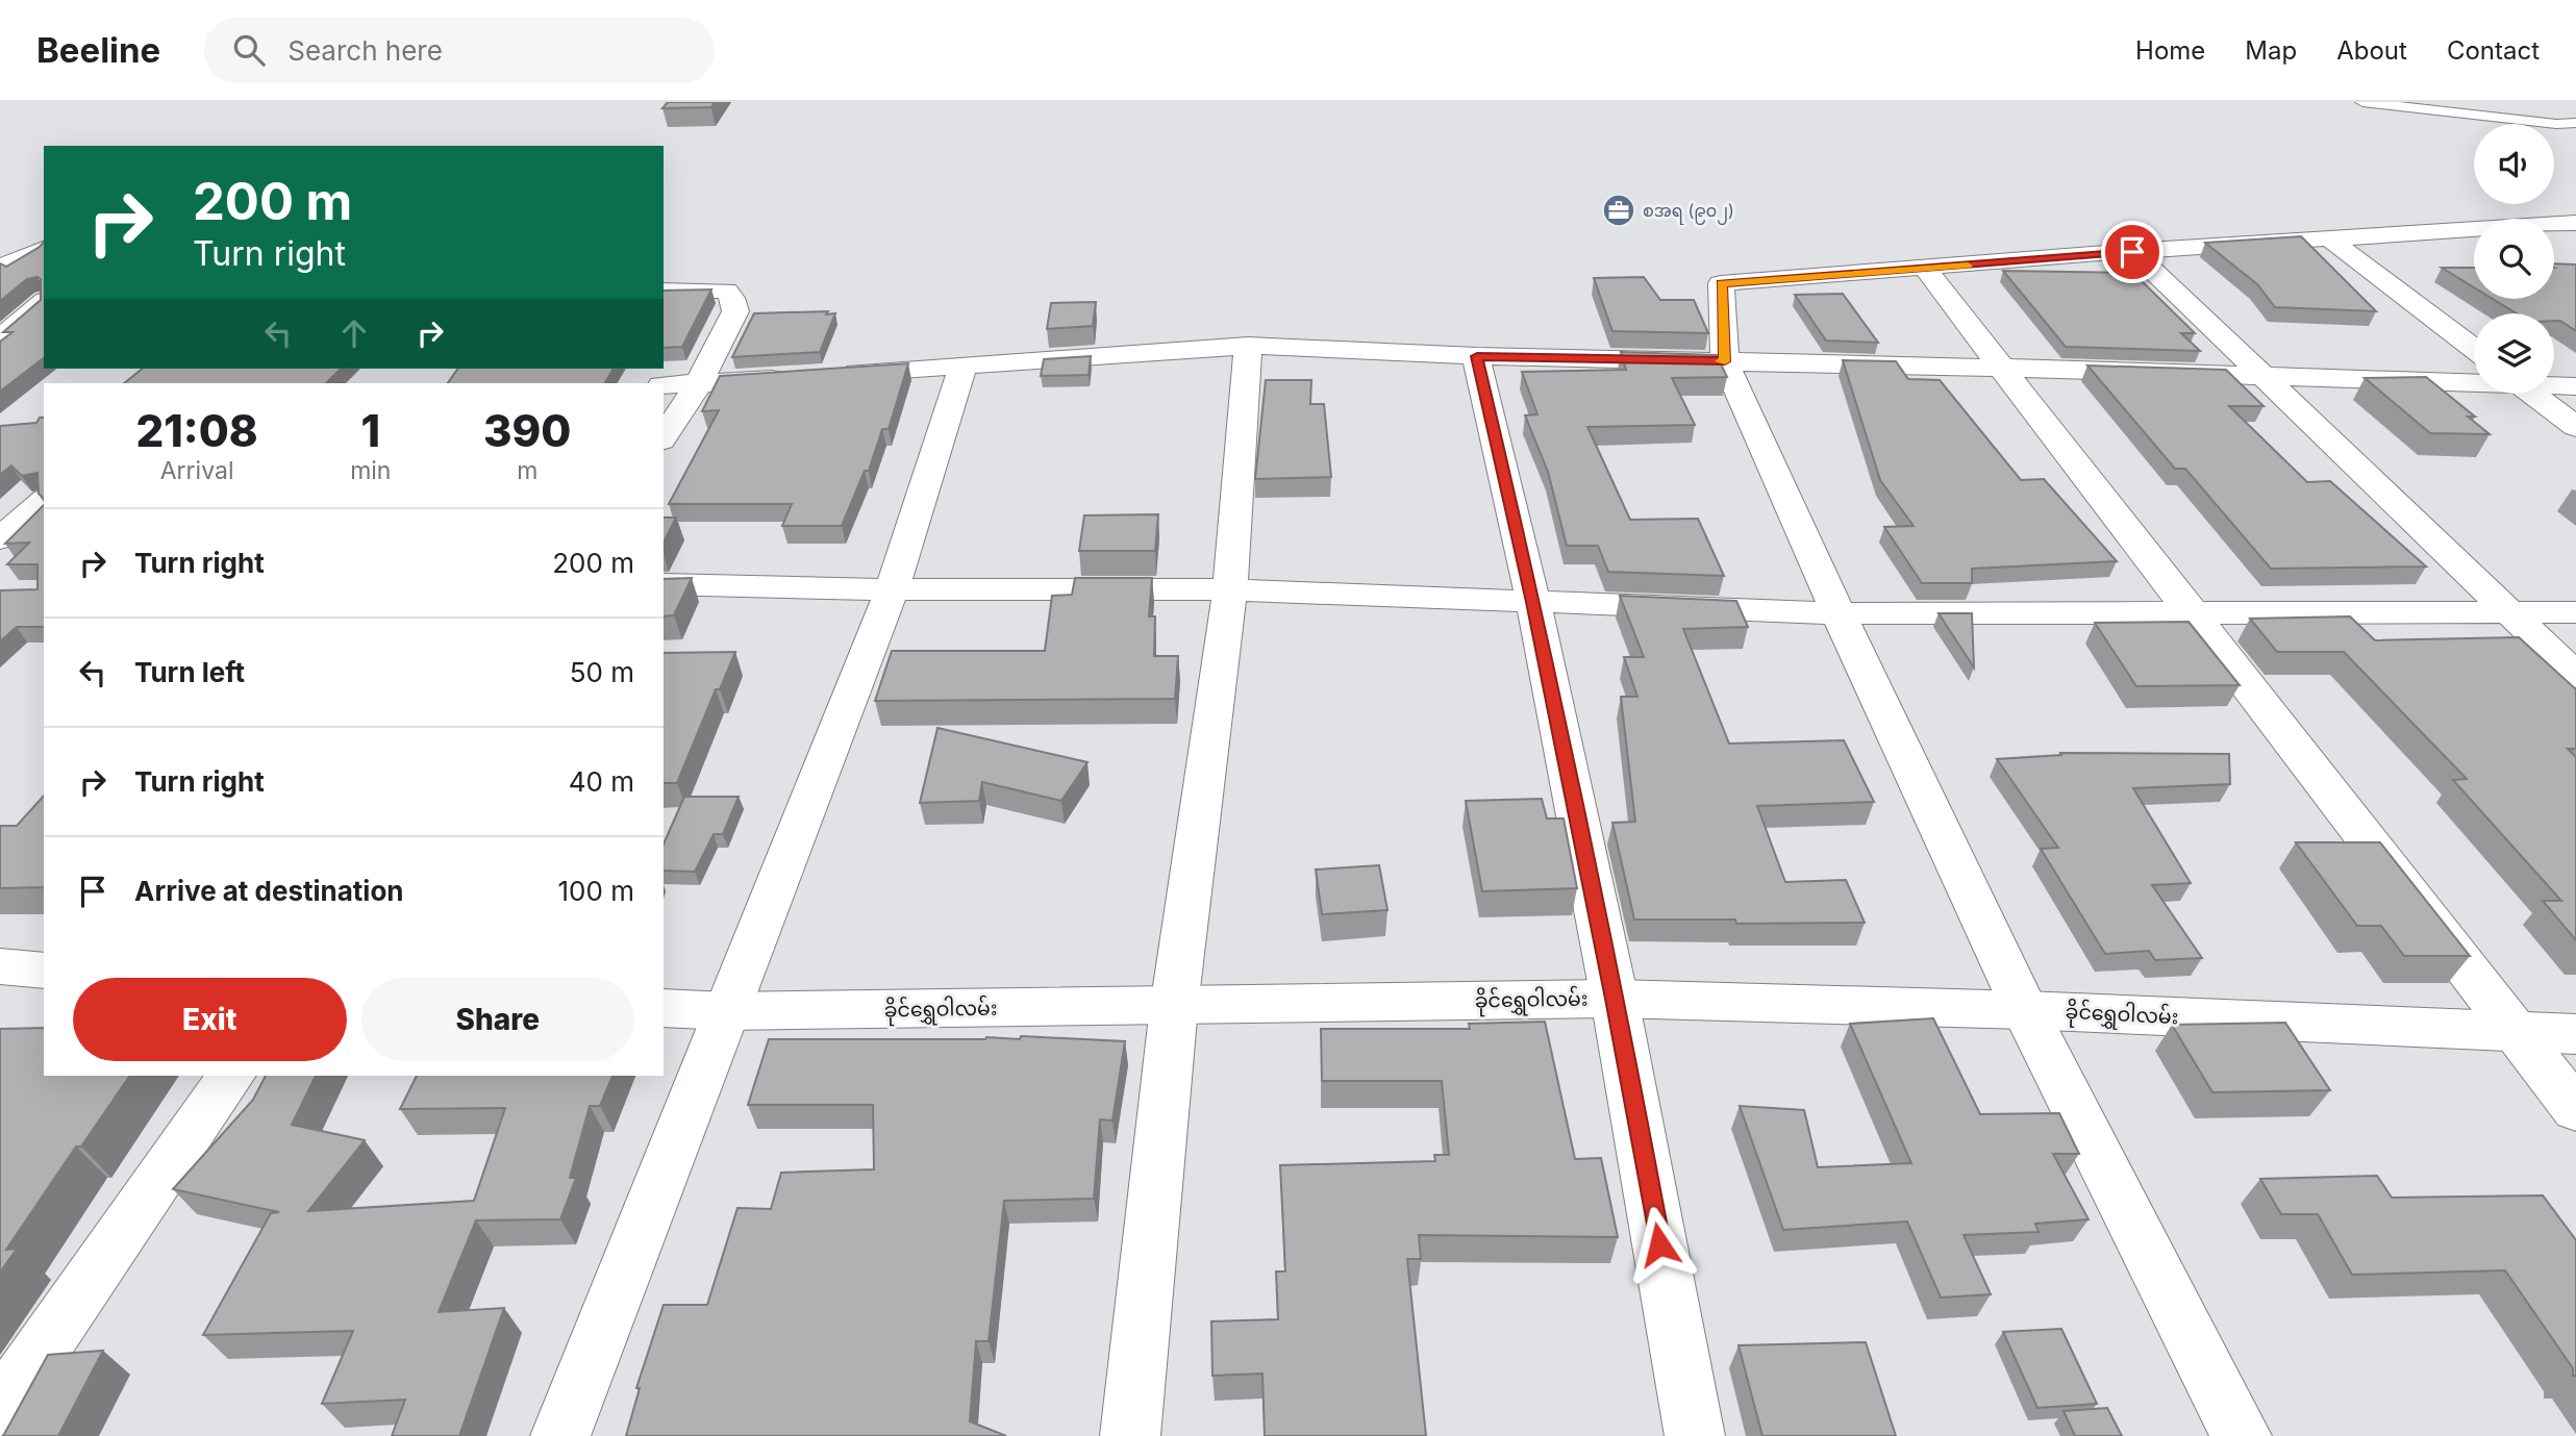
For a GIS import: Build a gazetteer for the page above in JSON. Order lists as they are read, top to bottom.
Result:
{
  "streets": {
    "street": ["ခိုင်ရွှေဝါလမ်း"]
  },
  "places": {
    "office": ["စအရ (၉၀၂)"]
  },
  "page": {
    "header": "Beeline",
    "search": "Search here",
    "nav": [
      "Home",
      "Map",
      "About",
      "Contact"
    ],
    "turn": ["200 m", "Turn right"],
    "eta": [
      "21:08",
      "Arrival",
      "1",
      "min",
      "390",
      "m"
    ],
    "list": [
      {
        "name": "Turn right",
        "value": "200 m"
      },
      {
        "name": "Turn left",
        "value": "50 m"
      },
      {
        "name": "Turn right",
        "value": "40 m"
      },
      {
        "name": "Arrive at destination",
        "value": "100 m"
      }
    ],
    "buttons": ["Exit", "Share"]
  }
}
